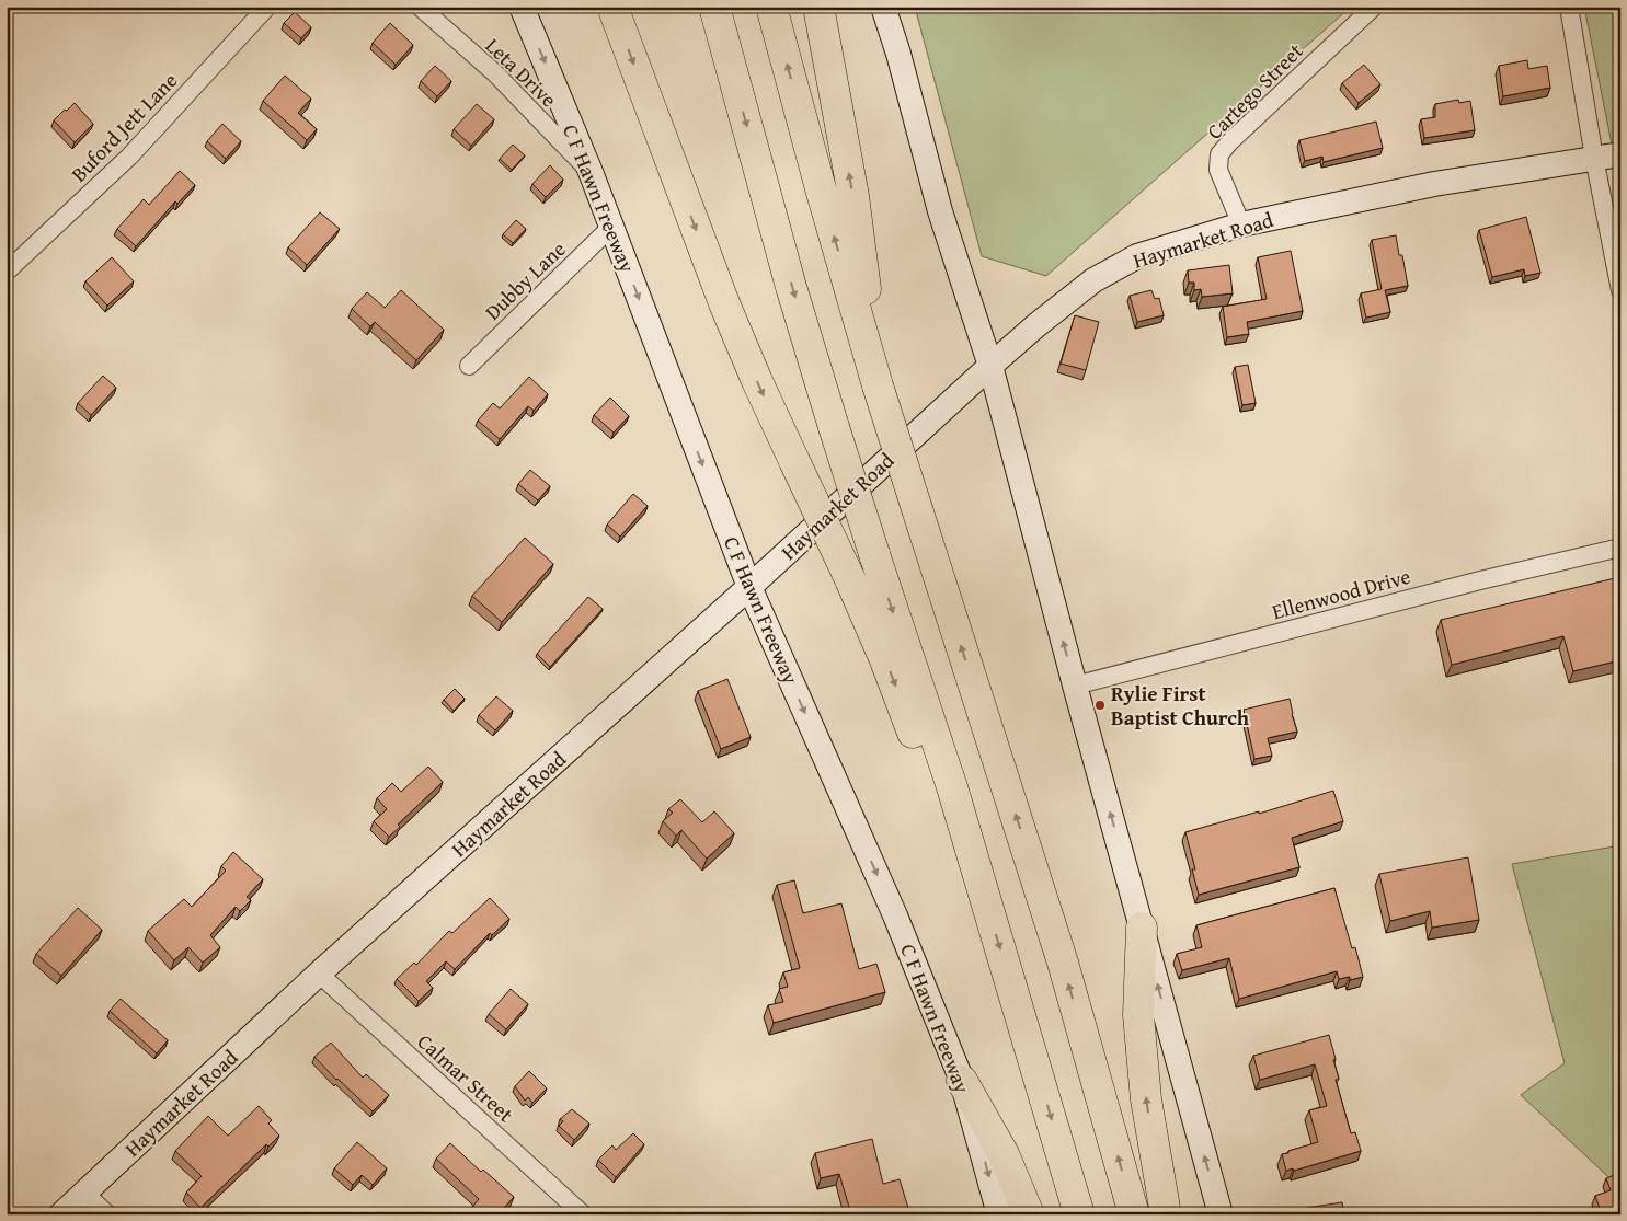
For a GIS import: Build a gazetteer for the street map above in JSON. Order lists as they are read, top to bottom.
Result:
{
  "streets": {
    "main road": ["C F Hawn Freeway", "Haymarket Road"],
    "street": [
      "Leta Drive",
      "Cartego Street",
      "Buford Jett Lane",
      "Dubby Lane",
      "Ellenwood Drive",
      "Calmar Street"
    ]
  },
  "crossings": [
    ["Leta Drive", "C F Hawn Freeway"],
    ["Cartego Street", "Haymarket Road"],
    ["C F Hawn Freeway", "Haymarket Road"],
    ["C F Hawn Freeway", "Dubby Lane"],
    ["Haymarket Road", "Calmar Street"]
  ],
  "one_way": ["C F Hawn Freeway"],
  "places": ["Rylie First Baptist Church"]
}
